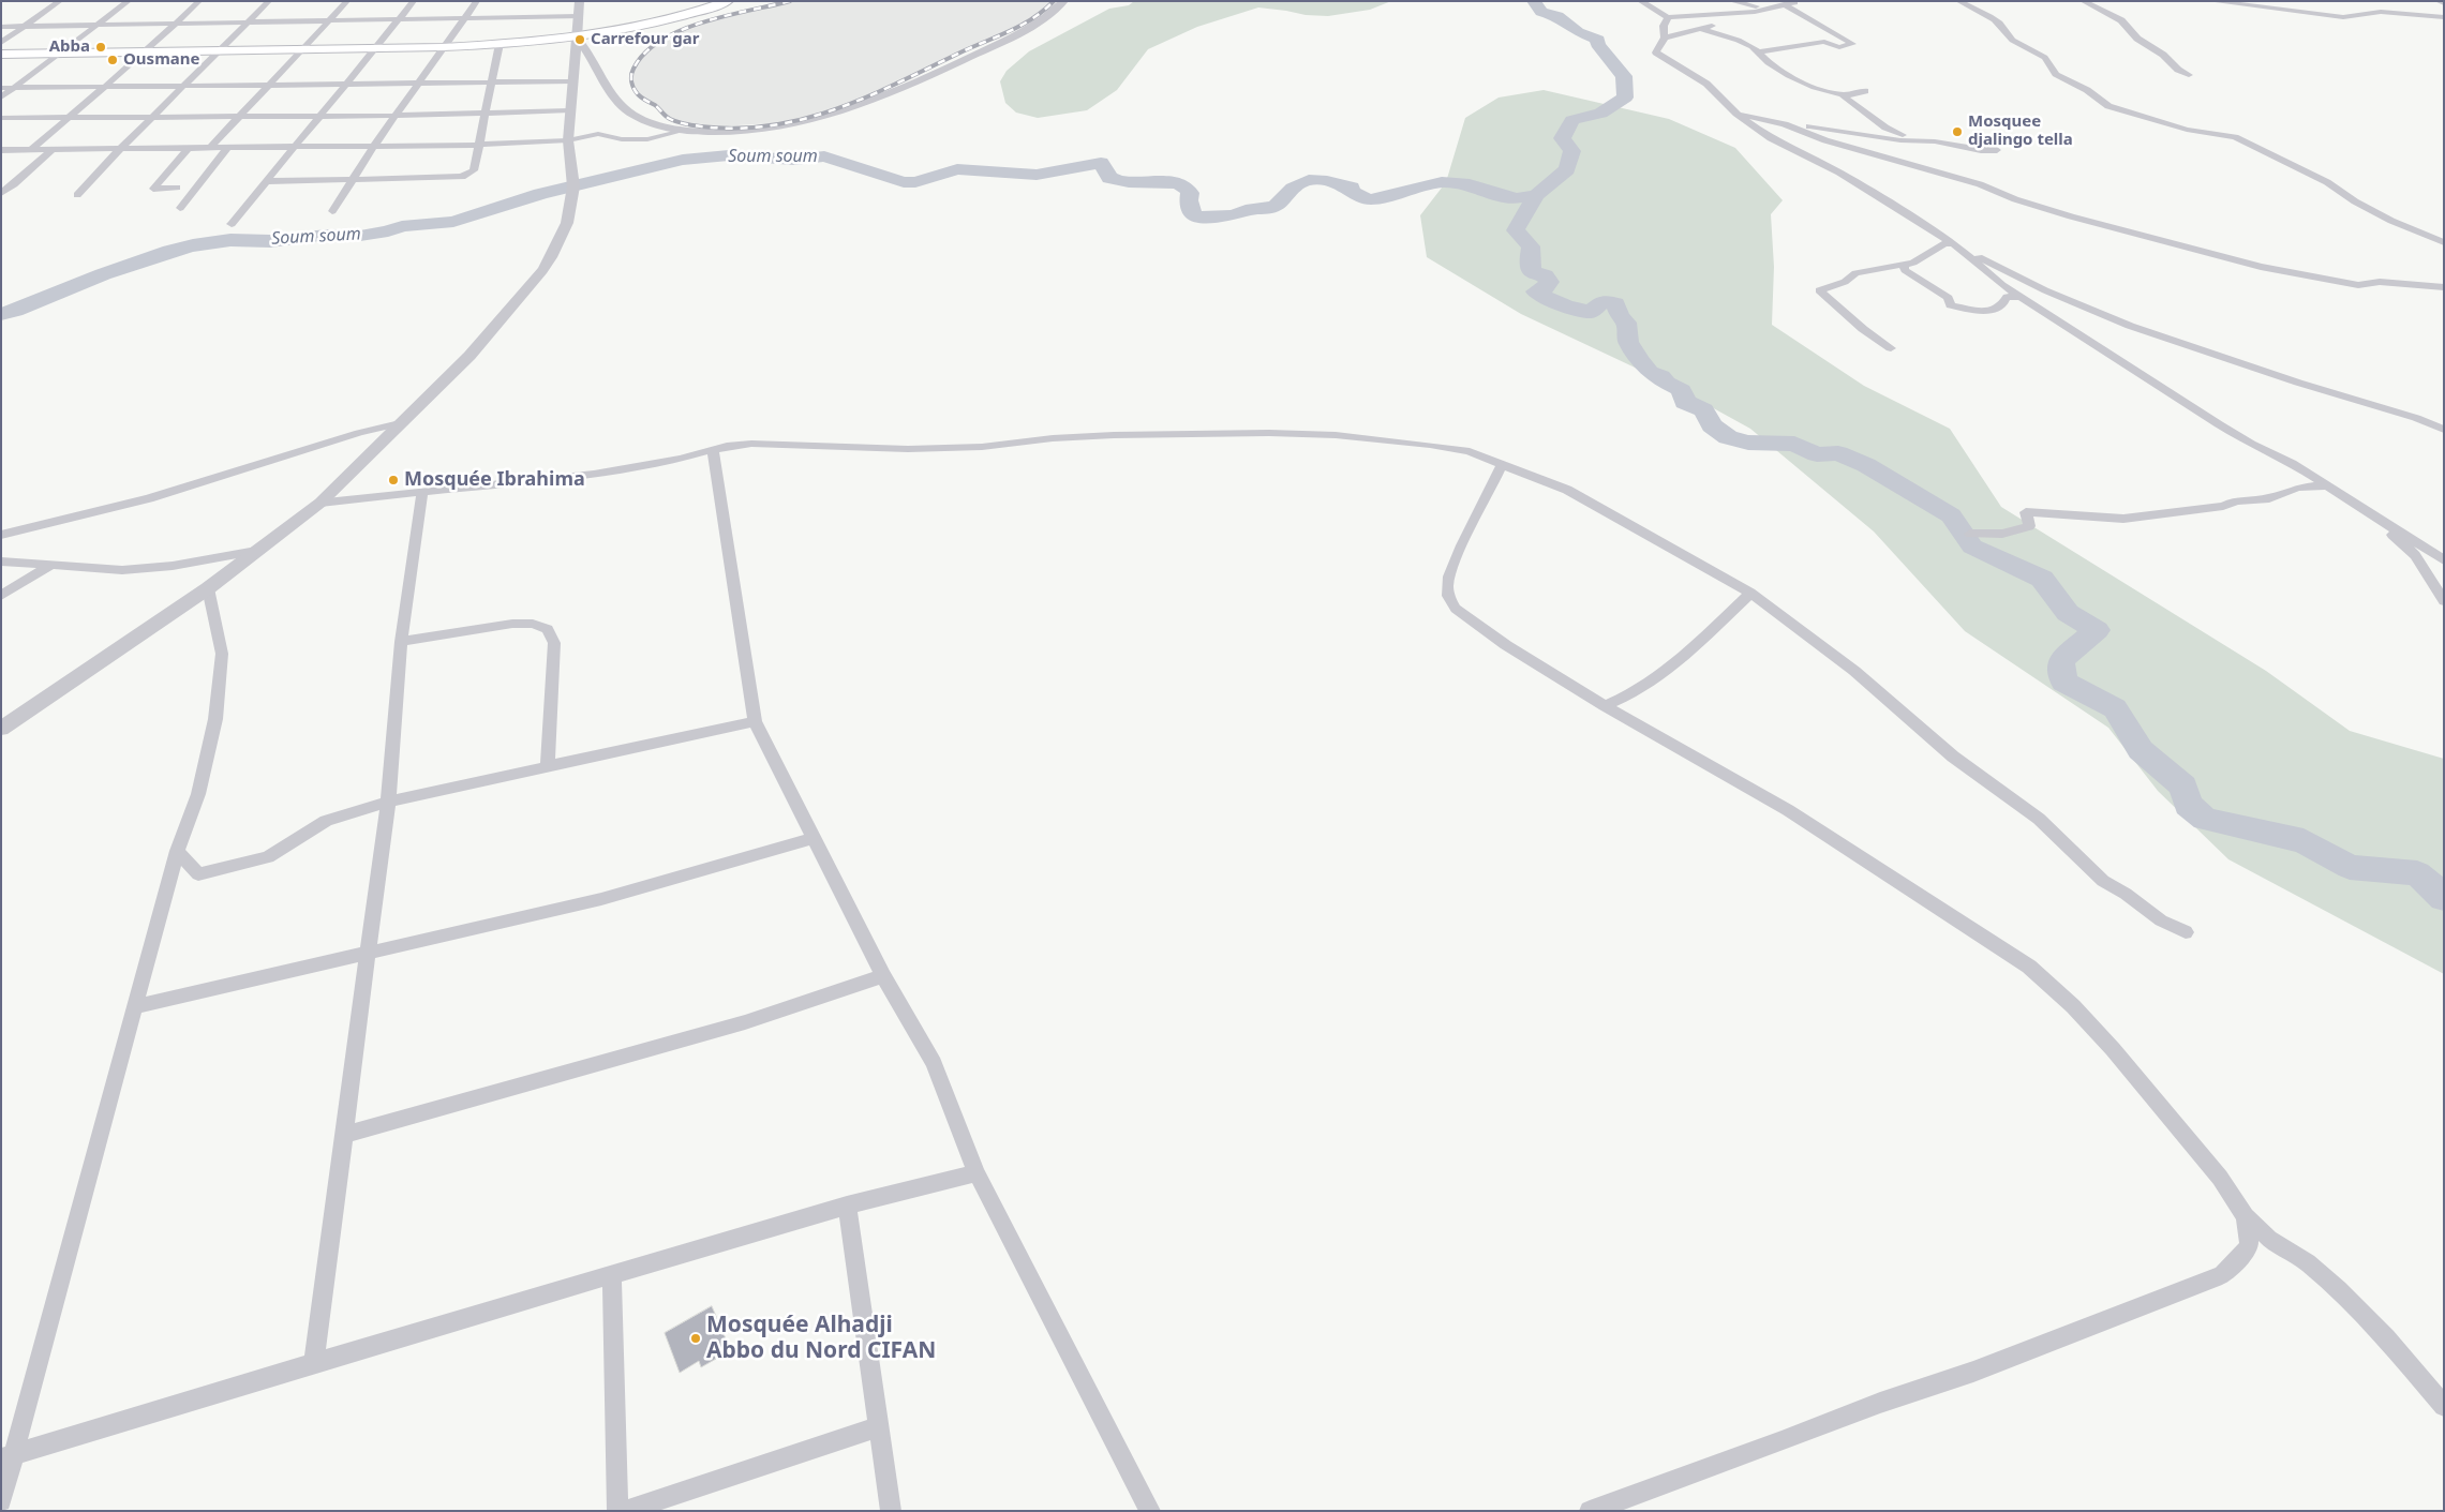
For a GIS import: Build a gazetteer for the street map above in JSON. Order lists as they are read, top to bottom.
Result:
{
  "water": ["Soum soum"],
  "places": [
    "Carrefour gar",
    "Abba",
    "Ousmane",
    "Mosquee djalingo tella",
    "Mosquée Ibrahima",
    "Mosquée Alhadji Abbo du Nord CIFAN"
  ]
}
